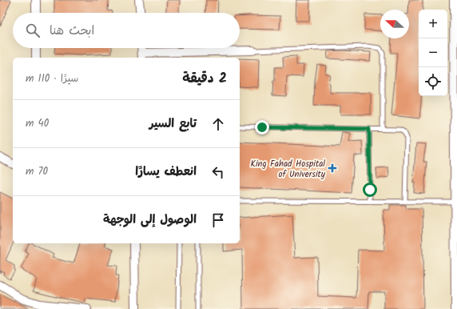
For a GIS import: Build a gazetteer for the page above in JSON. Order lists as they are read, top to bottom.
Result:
{
  "places": {
    "health": ["King Fahad Hospital of University"]
  },
  "north": "left",
  "page": {
    "map_buttons": ["+", "−"],
    "search": "ابحث هنا",
    "heading": ["2 دقيقة", "سيرًا · 110 m"],
    "list": [
      ["تابع السير", "40 m"],
      ["انعطف يسارًا", "70 m"],
      "الوصول إلى الوجهة"
    ]
  }
}
